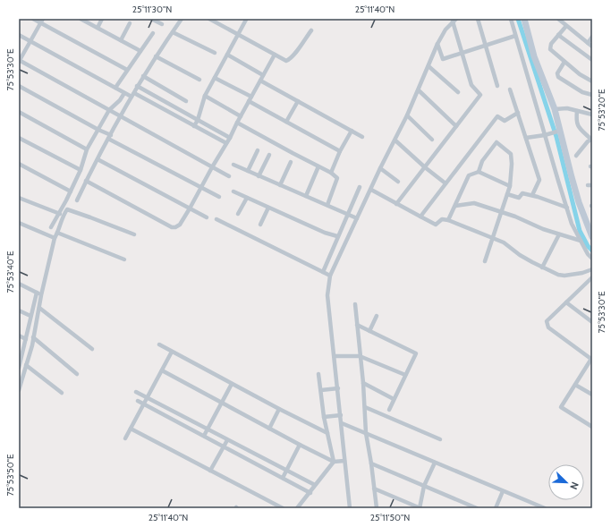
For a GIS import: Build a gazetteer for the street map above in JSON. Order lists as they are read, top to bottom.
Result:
{
  "north": "bottom right",
  "coordinates": [
    "25°11'30\"N",
    "25°11'40\"N",
    "75°53'30\"E",
    "75°53'20\"E",
    "75°53'40\"E",
    "75°53'50\"E",
    "25°11'50\"N"
  ]
}
